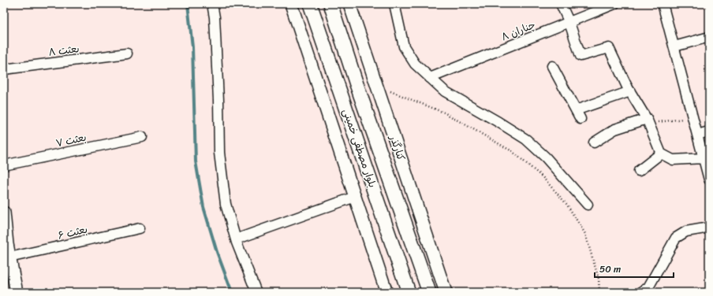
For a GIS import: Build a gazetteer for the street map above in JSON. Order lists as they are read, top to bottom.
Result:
{
  "streets": {
    "main road": ["بلوار مصطفی خمینی"],
    "street": [
      "چناران ۸",
      "بعثت ۸",
      "بعثت ۷",
      "کنارگذر",
      "بعثت ۶"
    ]
  },
  "scale_bar": "50 m"
}
